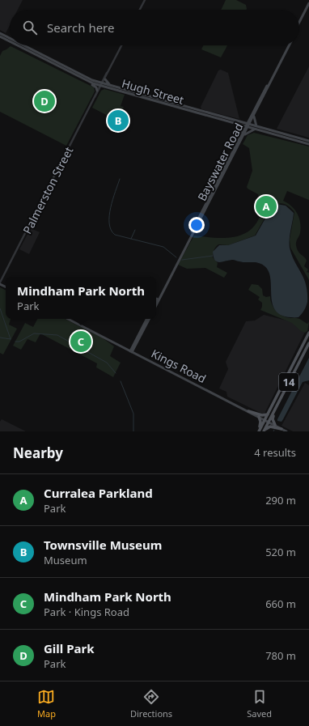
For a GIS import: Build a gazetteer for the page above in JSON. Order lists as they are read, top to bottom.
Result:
{
  "streets": {
    "main road": [
      "Hugh Street",
      "Bayswater Road",
      "Kings Road",
      "14"
    ],
    "street": ["Palmerston Street"]
  },
  "crossings": [
    ["Hugh Street", "Bayswater Road"],
    ["Hugh Street", "Palmerston Street"],
    ["Kings Road", "14"]
  ],
  "page": {
    "search": "Search here",
    "pins": [
      "D",
      "B",
      "A",
      "C"
    ],
    "popup": ["Mindham Park North", "Park"],
    "heading": ["Nearby", "4 results"],
    "list": [
      {
        "mark": "A",
        "name": "Curralea Parkland",
        "note": "Park",
        "value": "290 m"
      },
      {
        "mark": "B",
        "name": "Townsville Museum",
        "note": "Museum",
        "value": "520 m"
      },
      {
        "mark": "C",
        "name": "Mindham Park North",
        "note": "Park · Kings Road",
        "value": "660 m"
      },
      {
        "mark": "D",
        "name": "Gill Park",
        "note": "Park",
        "value": "780 m"
      }
    ],
    "nav": ["Map", "Directions", "Saved"]
  }
}
